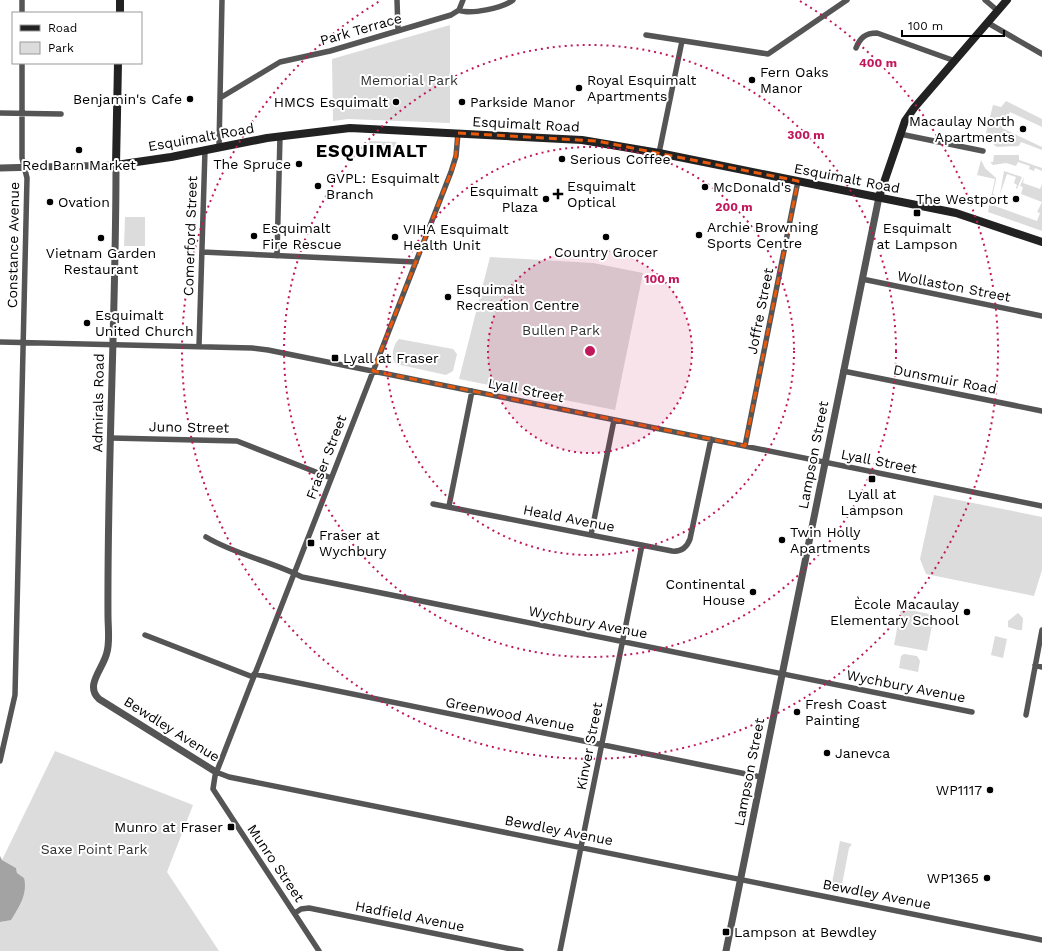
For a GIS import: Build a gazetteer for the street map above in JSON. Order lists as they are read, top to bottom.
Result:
{
  "streets": {
    "main road": ["Esquimalt Road", "Admirals Road", "Lampson Street"],
    "street": [
      "Park Terrace",
      "Comerford Street",
      "Constance Avenue",
      "Wollaston Street",
      "Joffre Street",
      "Dunsmuir Road",
      "Lyall Street",
      "Juno Street",
      "Fraser Street",
      "Heald Avenue",
      "Wychbury Avenue",
      "Greenwood Avenue",
      "Bewdley Avenue",
      "Kinver Street",
      "Munro Street",
      "Hadfield Avenue"
    ]
  },
  "crossings": [
    ["Esquimalt Road", "Comerford Street"],
    ["Esquimalt Road", "Constance Avenue"],
    ["Esquimalt Road", "Joffre Street"],
    ["Esquimalt Road", "Admirals Road"],
    ["Esquimalt Road", "Lampson Street"],
    ["Esquimalt Road", "Fraser Street"],
    ["Comerford Street", "Lyall Street"],
    ["Constance Avenue", "Lyall Street"],
    ["Wollaston Street", "Lampson Street"],
    ["Joffre Street", "Lyall Street"],
    ["Dunsmuir Road", "Lampson Street"],
    ["Lyall Street", "Admirals Road"],
    ["Lyall Street", "Lampson Street"],
    ["Lyall Street", "Fraser Street"],
    ["Lyall Street", "Heald Avenue"],
    ["Admirals Road", "Juno Street"],
    ["Admirals Road", "Bewdley Avenue"],
    ["Juno Street", "Fraser Street"],
    ["Lampson Street", "Wychbury Avenue"],
    ["Lampson Street", "Greenwood Avenue"],
    ["Lampson Street", "Bewdley Avenue"],
    ["Fraser Street", "Wychbury Avenue"],
    ["Fraser Street", "Greenwood Avenue"],
    ["Fraser Street", "Bewdley Avenue"],
    ["Fraser Street", "Munro Street"],
    ["Heald Avenue", "Kinver Street"],
    ["Wychbury Avenue", "Kinver Street"],
    ["Greenwood Avenue", "Kinver Street"],
    ["Bewdley Avenue", "Kinver Street"],
    ["Munro Street", "Hadfield Avenue"]
  ],
  "districts": ["ESQUIMALT"],
  "parks": ["Memorial Park", "Bullen Park", "Saxe Point Park"],
  "places": {
    "other": [
      "Fern Oaks Manor",
      "Royal Esquimalt Apartments",
      "Benjamin's Cafe",
      "HMCS Esquimalt",
      "Parkside Manor",
      "Macaulay North Apartments",
      "Red Barn Market",
      "Serious Coffee",
      "The Spruce",
      "GVPL: Esquimalt Branch",
      "McDonald's",
      "Esquimalt Plaza",
      "The Westport",
      "Ovation",
      "Archie Browning Sports Centre",
      "Esquimalt Fire Rescue",
      "VIHA Esquimalt Health Unit",
      "Country Grocer",
      "Vietnam Garden Restaurant",
      "Esquimalt Recreation Centre",
      "Esquimalt United Church",
      "Twin Holly Apartments",
      "Continental House",
      "Ècole Macaulay Elementary School",
      "Fresh Coast Painting",
      "Janevca",
      "WP1117",
      "WP1365"
    ],
    "health": ["Esquimalt Optical"],
    "transit": [
      "Esquimalt at Lampson",
      "Lyall at Fraser",
      "Lyall at Lampson",
      "Fraser at Wychbury",
      "Munro at Fraser",
      "Lampson at Bewdley"
    ]
  },
  "legend": ["Road", "Park"],
  "scale_bar": "100 m",
  "rings": [
    "400 m",
    "300 m",
    "200 m",
    "100 m"
  ]
}
